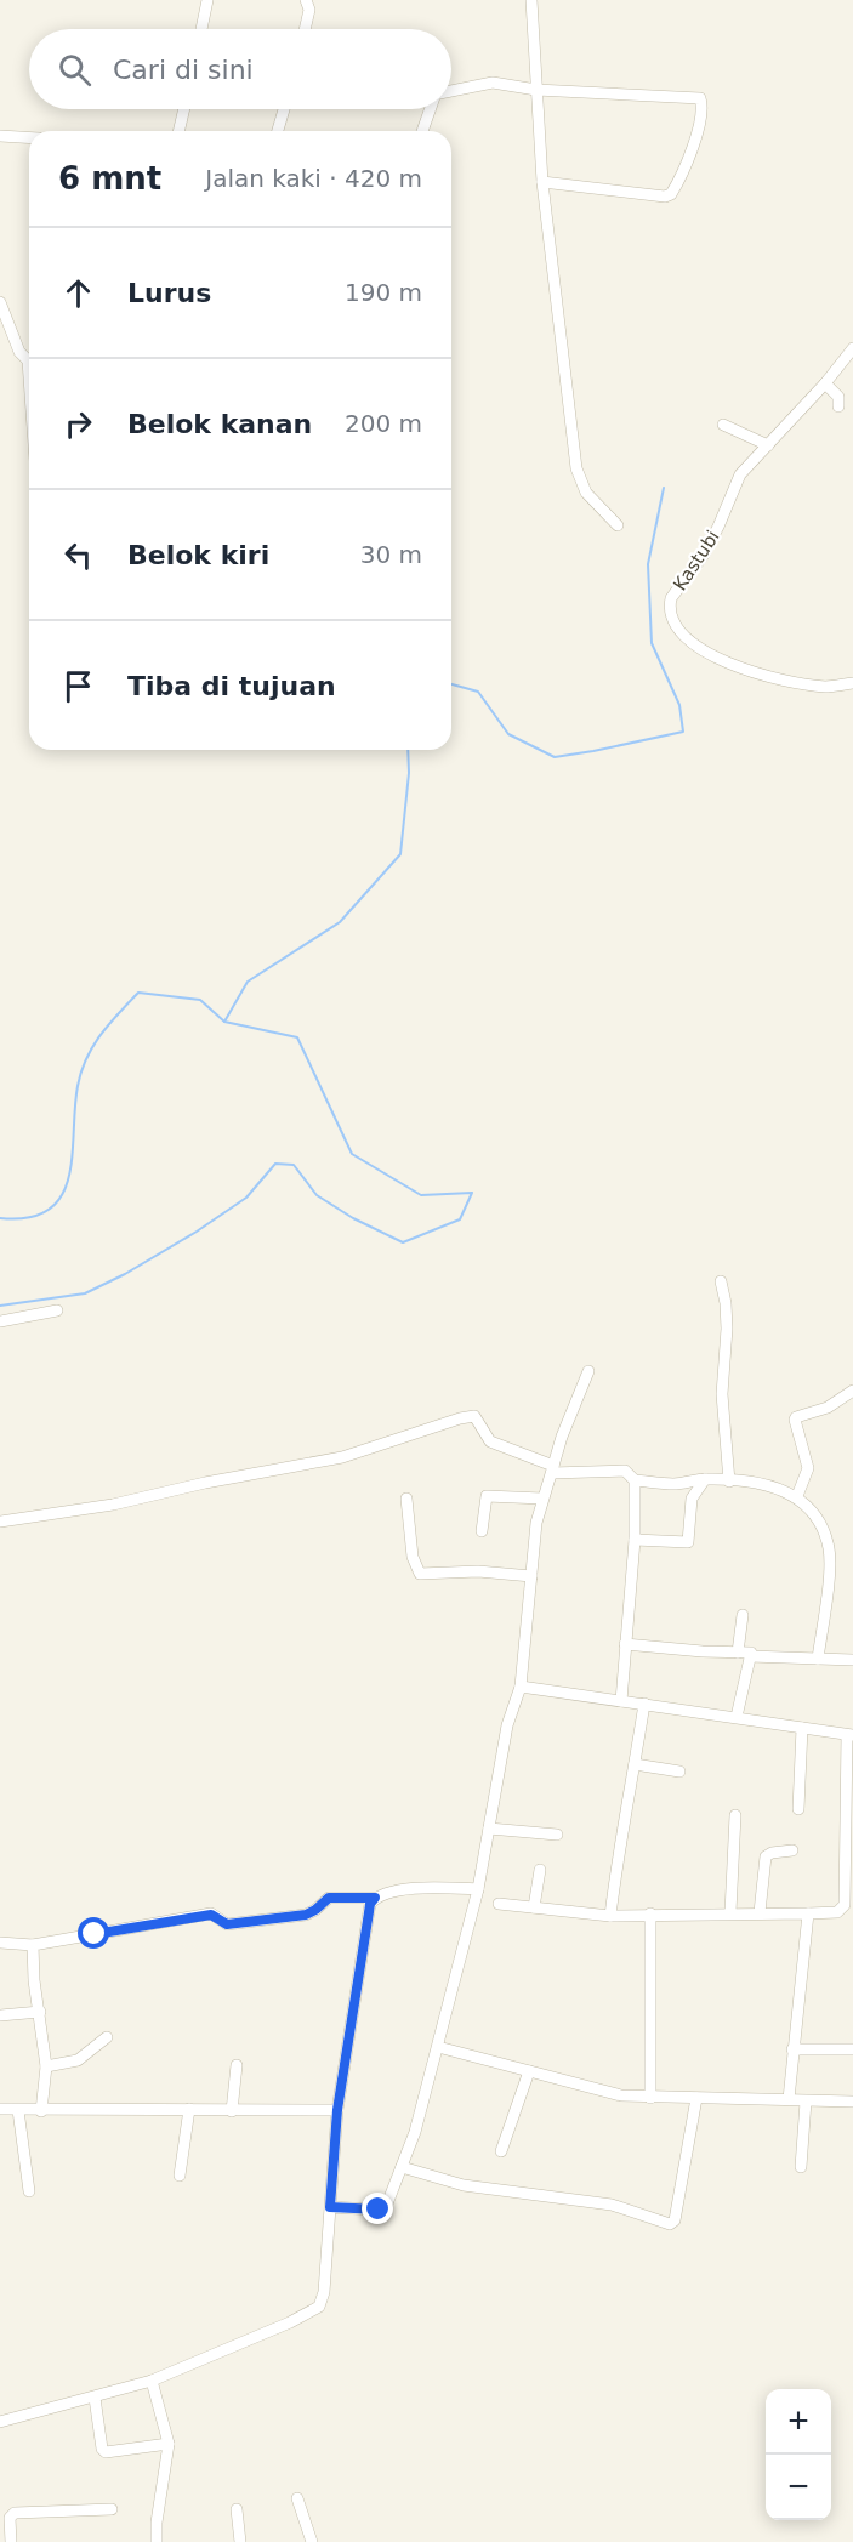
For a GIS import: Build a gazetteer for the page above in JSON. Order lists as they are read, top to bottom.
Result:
{
  "streets": {
    "street": ["Kastubi"]
  },
  "page": {
    "search": "Cari di sini",
    "heading": ["6 mnt", "Jalan kaki · 420 m"],
    "list": [
      ["Lurus", "190 m"],
      ["Belok kanan", "200 m"],
      ["Belok kiri", "30 m"],
      "Tiba di tujuan"
    ],
    "map_buttons": ["+", "−"]
  }
}
